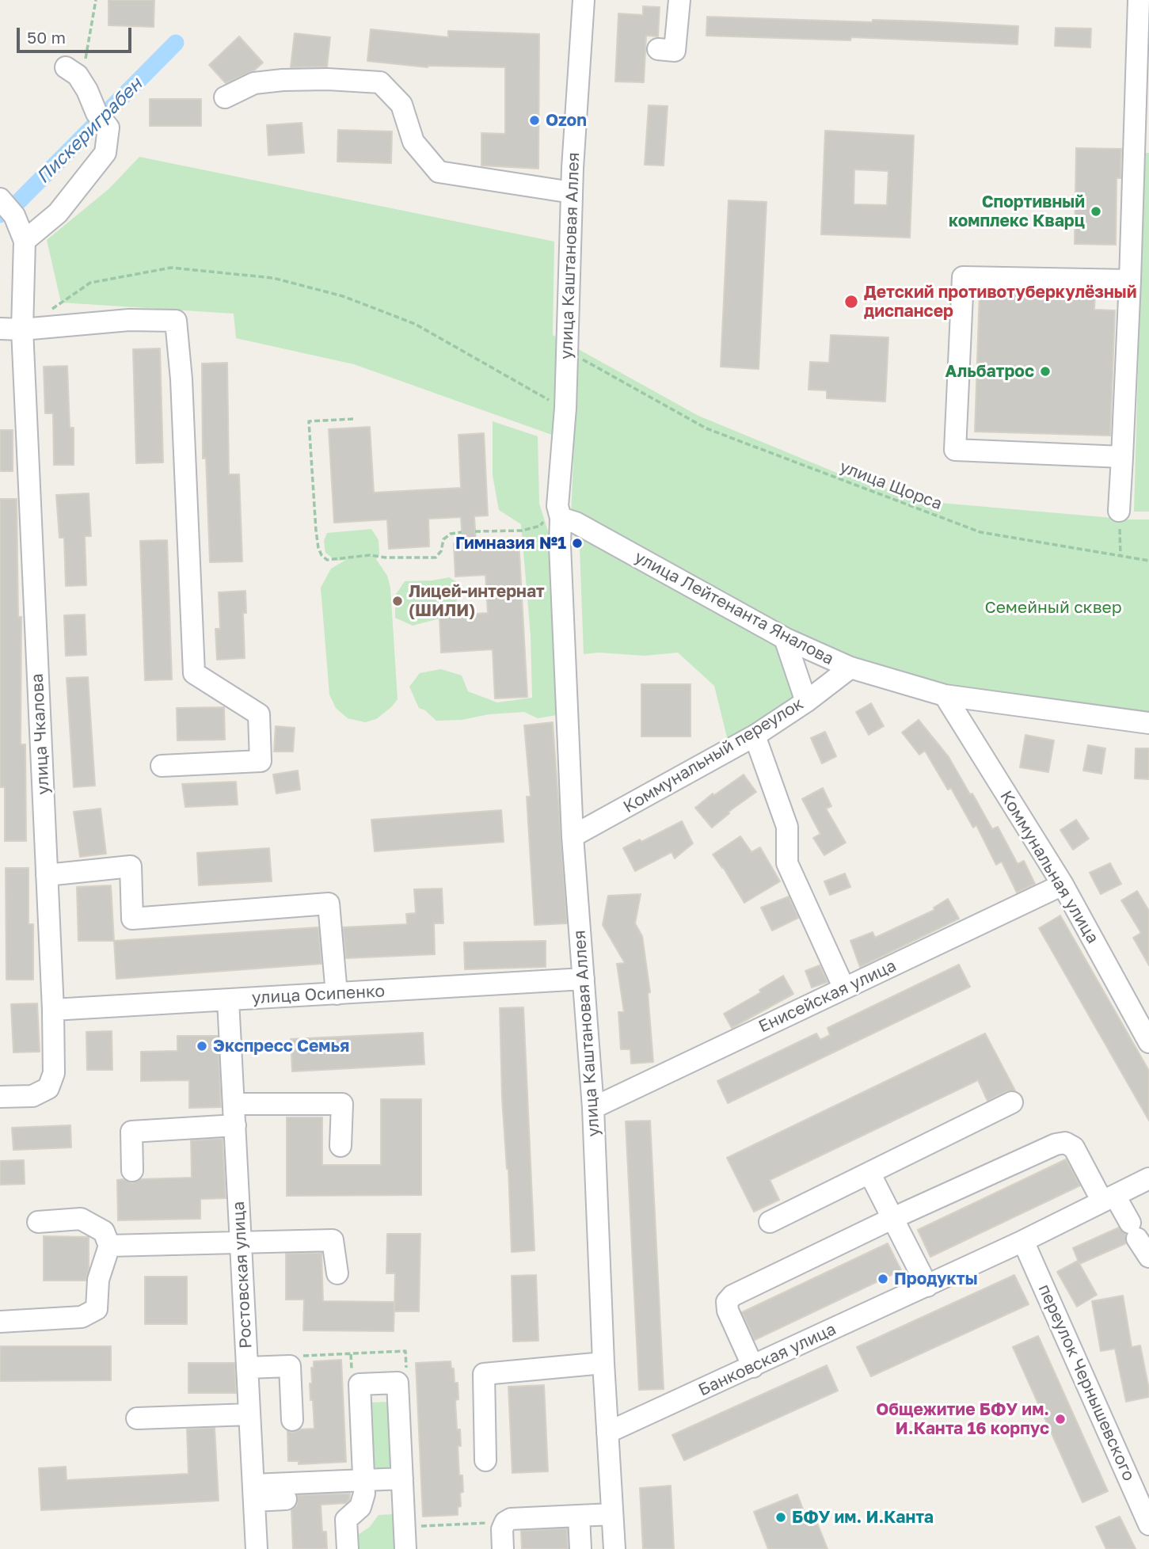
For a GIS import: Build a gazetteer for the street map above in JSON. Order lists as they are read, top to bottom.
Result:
{
  "streets": {
    "street": [
      "улица Каштановая Аллея",
      "улица Лейтенанта Яналова",
      "улица Чкалова",
      "Коммунальный переулок",
      "Коммунальная улица",
      "улица Осипенко",
      "Енисейская улица",
      "Ростовская улица",
      "Банковская улица",
      "переулок Чернышевского"
    ],
    "path": ["улица Щорса"]
  },
  "crossings": [
    ["улица Каштановая Аллея", "улица Лейтенанта Яналова"],
    ["улица Каштановая Аллея", "Коммунальный переулок"],
    ["улица Каштановая Аллея", "улица Осипенко"],
    ["улица Каштановая Аллея", "Енисейская улица"],
    ["улица Каштановая Аллея", "Банковская улица"],
    ["улица Лейтенанта Яналова", "Коммунальный переулок"],
    ["улица Лейтенанта Яналова", "Коммунальная улица"],
    ["улица Чкалова", "улица Осипенко"],
    ["Коммунальная улица", "Енисейская улица"],
    ["улица Осипенко", "Ростовская улица"],
    ["Банковская улица", "переулок Чернышевского"]
  ],
  "water": ["Пискериграбен"],
  "parks": ["Семейный сквер"],
  "places": [
    "Ozon",
    "Спортивный комплекс Кварц",
    "Детский противотуберкулёзный диспансер",
    "Альбатрос",
    "Гимназия №1",
    "Лицей-интернат (ШИЛИ)",
    "Экспресс Семья",
    "Продукты",
    "Общежитие БФУ им. И.Канта 16 корпус",
    "БФУ им. И.Канта"
  ],
  "scale_bar": "50 m"
}
